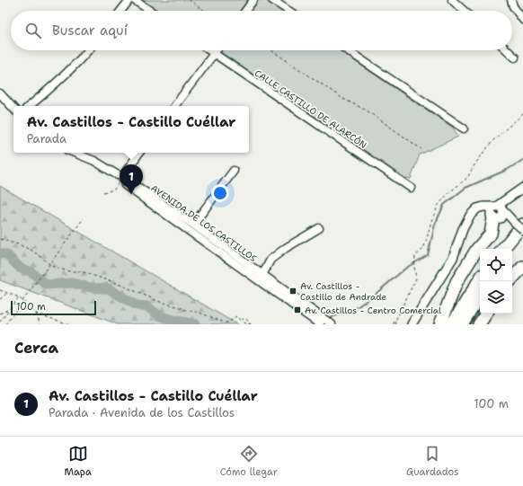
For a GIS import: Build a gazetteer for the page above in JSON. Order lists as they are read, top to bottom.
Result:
{
  "streets": {
    "street": ["CALLE CASTILLO DE ALARCÓN", "AVENIDA DE LOS CASTILLOS"]
  },
  "places": {
    "transit": ["Av. Castillos - Castillo de Andrade", "Av. Castillos - Centro Comercial"]
  },
  "scale_bar": "100 m",
  "page": {
    "search": "Buscar aquí",
    "popup": ["Av. Castillos - Castillo Cuéllar", "Parada"],
    "pins": "1",
    "scale": "100 m",
    "heading": "Cerca",
    "list": [
      {
        "mark": "1",
        "name": "Av. Castillos - Castillo Cuéllar",
        "note": "Parada · Avenida de los Castillos",
        "value": "100 m"
      }
    ],
    "nav": ["Mapa", "Cómo llegar", "Guardados"]
  }
}
